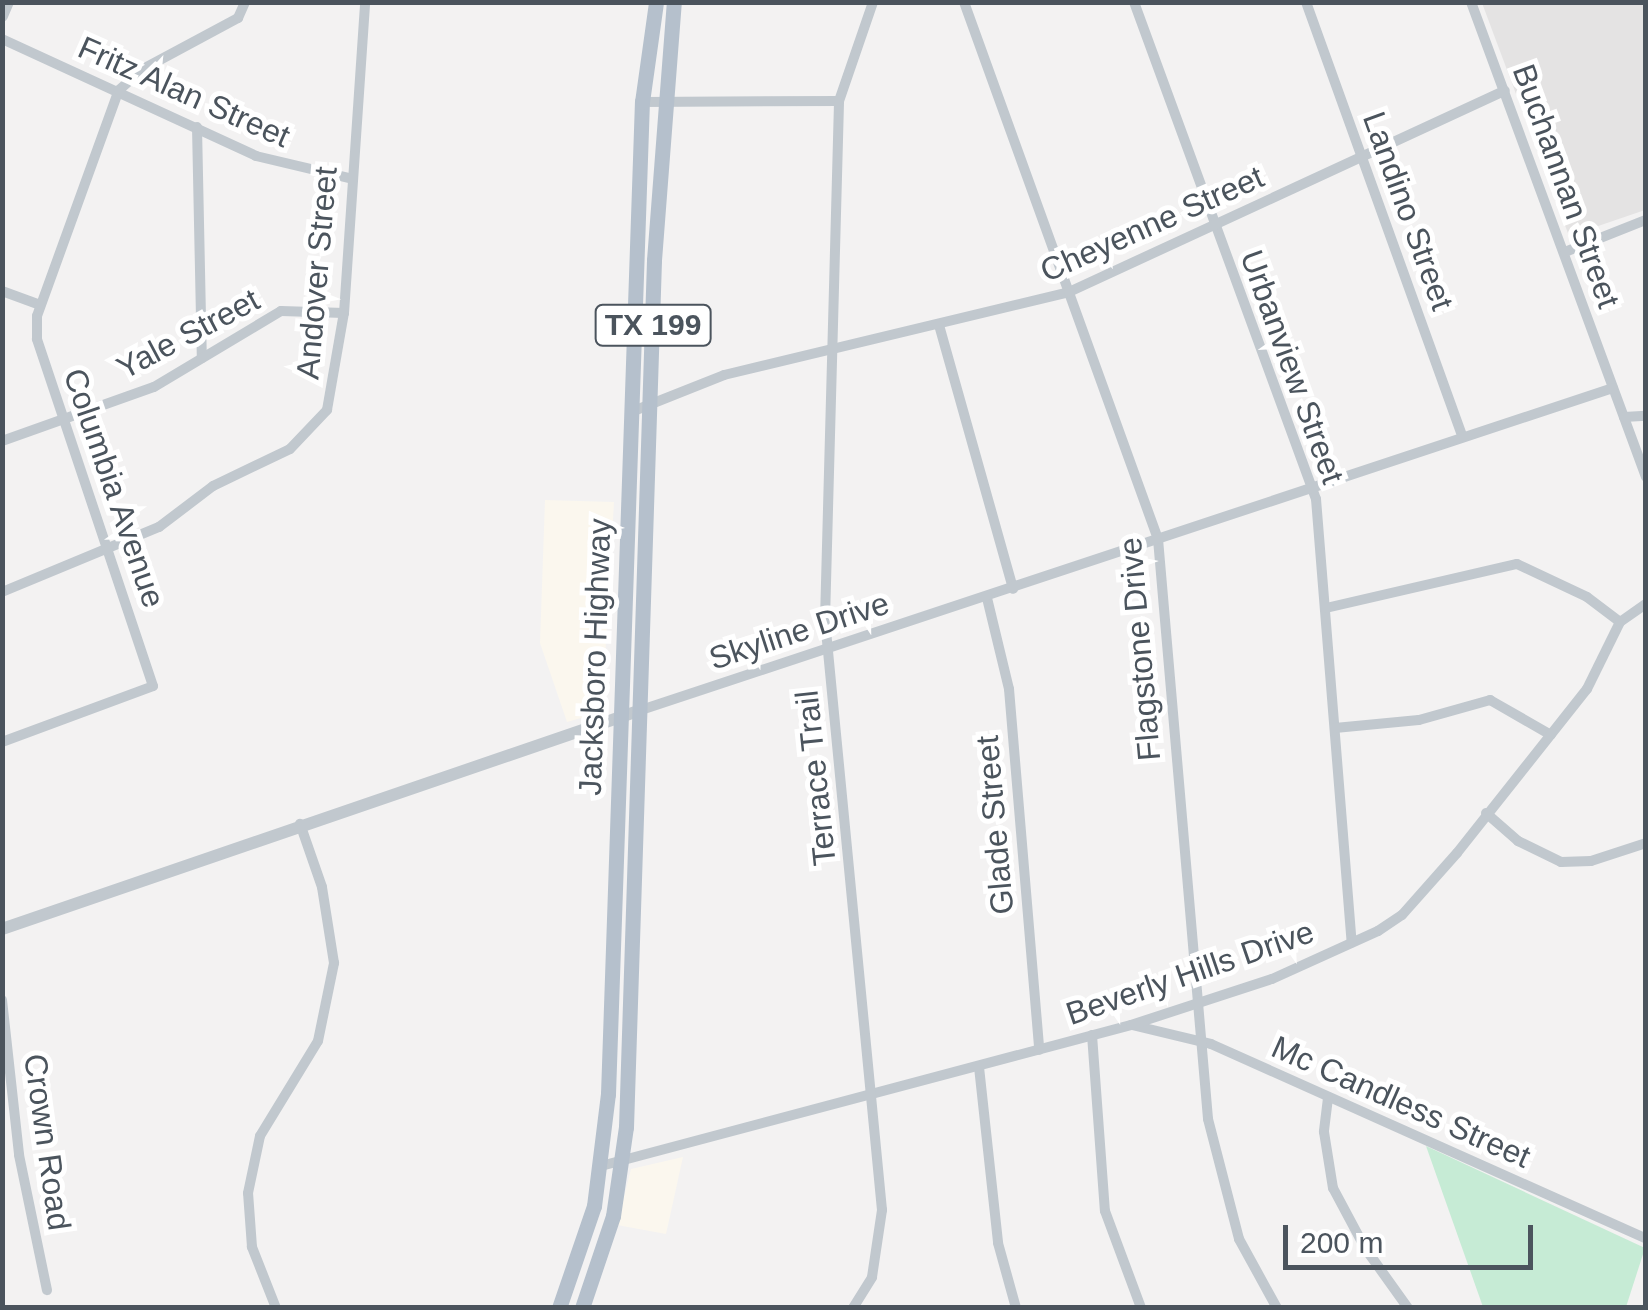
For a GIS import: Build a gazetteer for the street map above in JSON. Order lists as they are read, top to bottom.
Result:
{
  "streets": {
    "main road": ["TX 199", "Jacksboro Highway"],
    "street": [
      "Fritz Alan Street",
      "Buchannan Street",
      "Landino Street",
      "Cheyenne Street",
      "Andover Street",
      "Yale Street",
      "Urbanview Street",
      "Columbia Avenue",
      "Skyline Drive",
      "Flagstone Drive",
      "Terrace Trail",
      "Glade Street",
      "Beverly Hills Drive",
      "Mc Candless Street",
      "Crown Road"
    ]
  },
  "crossings": [
    ["Fritz Alan Street", "Andover Street"],
    ["Buchannan Street", "Cheyenne Street"],
    ["Buchannan Street", "Skyline Drive"],
    ["Landino Street", "Cheyenne Street"],
    ["Landino Street", "Skyline Drive"],
    ["Cheyenne Street", "Urbanview Street"],
    ["Cheyenne Street", "Flagstone Drive"],
    ["Cheyenne Street", "Jacksboro Highway"],
    ["Cheyenne Street", "Terrace Trail"],
    ["Andover Street", "Yale Street"],
    ["Andover Street", "Columbia Avenue"],
    ["Yale Street", "Columbia Avenue"],
    ["Urbanview Street", "Skyline Drive"],
    ["Urbanview Street", "Beverly Hills Drive"],
    ["Skyline Drive", "Flagstone Drive"],
    ["Skyline Drive", "Jacksboro Highway"],
    ["Skyline Drive", "Terrace Trail"],
    ["Skyline Drive", "Glade Street"],
    ["Flagstone Drive", "Beverly Hills Drive"],
    ["Flagstone Drive", "Mc Candless Street"],
    ["Jacksboro Highway", "Beverly Hills Drive"],
    ["Terrace Trail", "Beverly Hills Drive"],
    ["Glade Street", "Beverly Hills Drive"],
    ["Beverly Hills Drive", "Mc Candless Street"]
  ],
  "scale_bar": "200 m"
}
